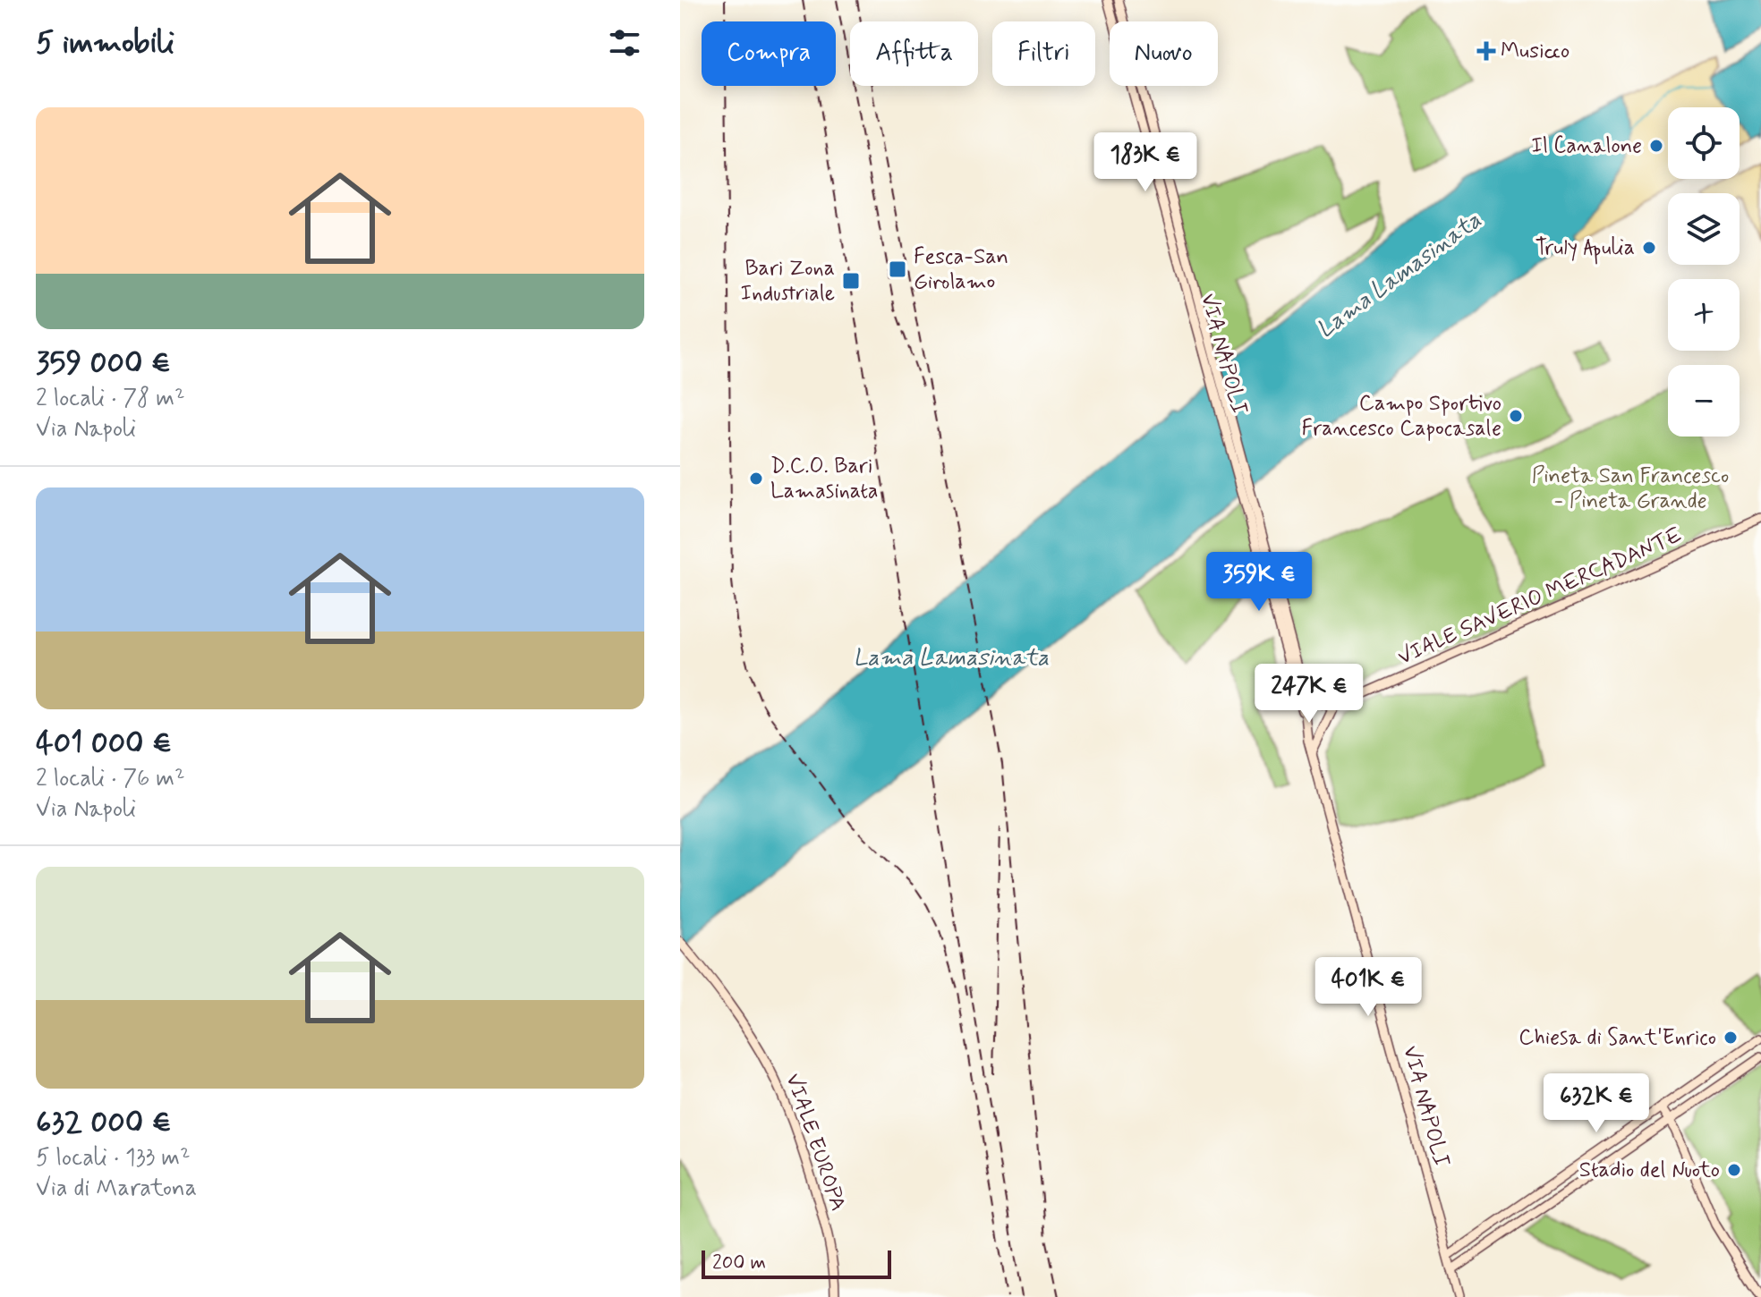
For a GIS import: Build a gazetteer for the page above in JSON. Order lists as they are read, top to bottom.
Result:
{
  "streets": {
    "main road": ["VIA NAPOLI", "VIALE SAVERIO MERCADANTE", "VIALE EUROPA"]
  },
  "water": ["Lama Lamasinata"],
  "parks": ["Pineta San Francesco - Pineta Grande"],
  "places": {
    "health": ["Musicco"],
    "other": [
      "Il Canalone",
      "Truly Apulia",
      "Campo Sportivo Francesco Capocasale",
      "D.C.O. Bari Lamasinata",
      "Chiesa di Sant'Enrico",
      "Stadio del Nuoto"
    ],
    "transit": ["Fesca-San Girolamo", "Bari Zona Industriale"]
  },
  "scale_bar": "200 m",
  "page": {
    "heading": "5 immobili",
    "chip": [
      "Compra",
      "Affitta",
      "Filtri",
      "Nuovo"
    ],
    "list": [
      {
        "name": "359 000 €",
        "note": "2 locali · 78 m² · Via Napoli"
      },
      {
        "name": "401 000 €",
        "note": "2 locali · 76 m² · Via Napoli"
      },
      {
        "name": "632 000 €",
        "note": "5 locali · 133 m² · Via di Maratona"
      }
    ],
    "map_buttons": ["+", "−"],
    "price": [
      "183K €",
      "359K €",
      "247K €",
      "401K €",
      "632K €"
    ],
    "scale": "200 m"
  }
}
